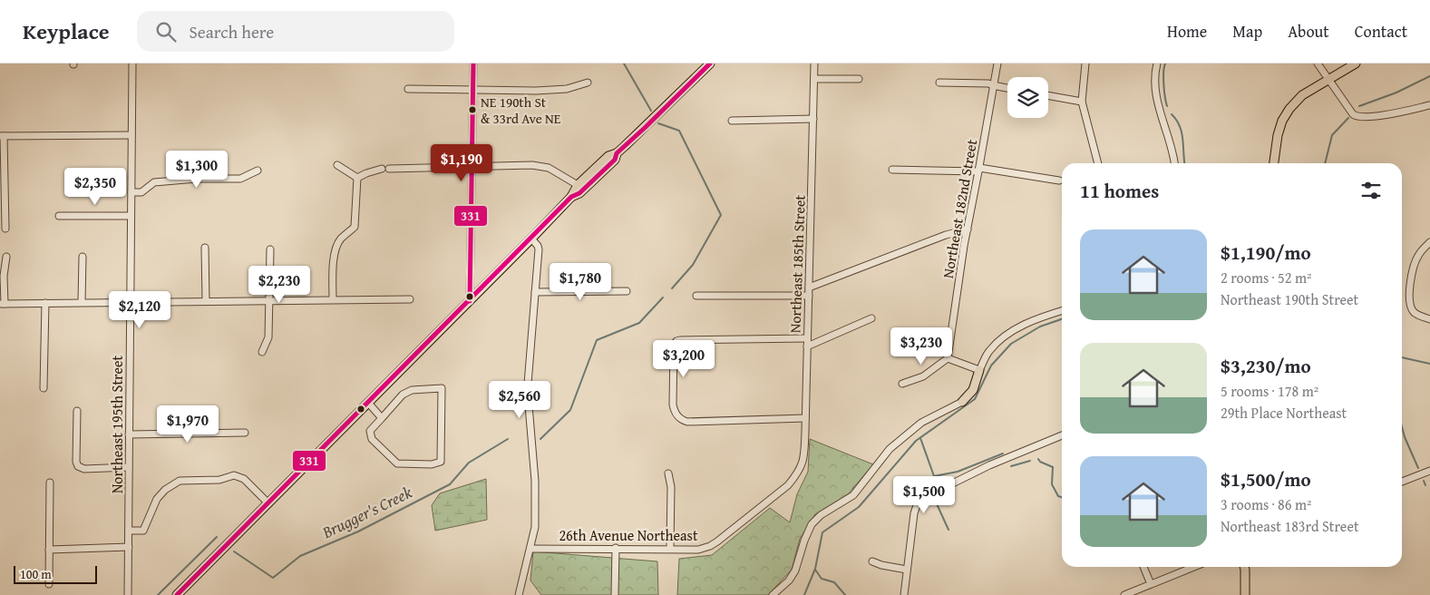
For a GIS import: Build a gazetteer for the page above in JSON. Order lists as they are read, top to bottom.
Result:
{
  "streets": {
    "street": [
      "Northeast 182nd Street",
      "Northeast 185th Street",
      "Northeast 195th Street",
      "26th Avenue Northeast"
    ]
  },
  "crossings": [
    ["Northeast 185th Street", "26th Avenue Northeast"]
  ],
  "water": ["Brugger's Creek"],
  "places": ["NE 190th St & 33rd Ave NE"],
  "lines": ["transit line 331"],
  "scale_bar": "100 m",
  "page": {
    "header": "Keyplace",
    "search": "Search here",
    "nav": [
      "Home",
      "Map",
      "About",
      "Contact"
    ],
    "price": [
      "$1,190",
      "$1,300",
      "$2,350",
      "$1,780",
      "$2,230",
      "$2,120",
      "$3,230",
      "$3,200",
      "$2,560",
      "$1,970",
      "$1,500"
    ],
    "heading": "11 homes",
    "list": [
      {
        "name": "$1,190/mo",
        "note": "2 rooms · 52 m² · Northeast 190th Street"
      },
      {
        "name": "$3,230/mo",
        "note": "5 rooms · 178 m² · 29th Place Northeast"
      },
      {
        "name": "$1,500/mo",
        "note": "3 rooms · 86 m² · Northeast 183rd Street"
      }
    ],
    "scale": "100 m"
  }
}
